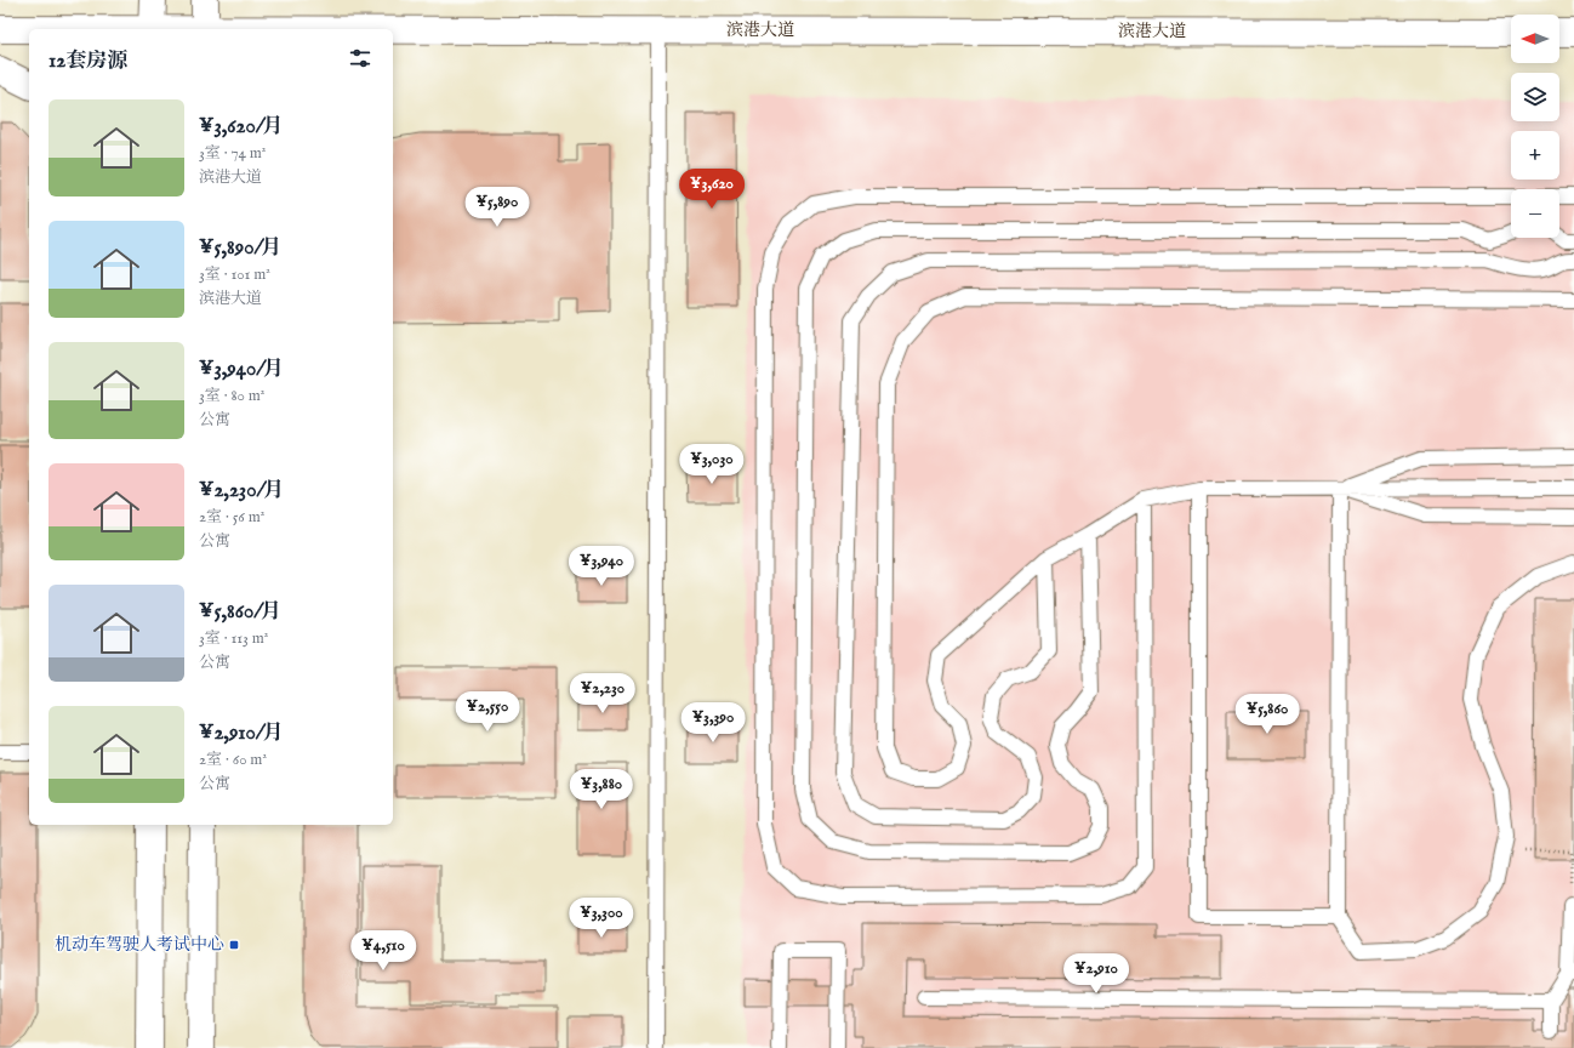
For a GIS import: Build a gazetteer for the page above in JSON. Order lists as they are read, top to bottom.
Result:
{
  "streets": {
    "main road": ["滨港大道"]
  },
  "places": {
    "transit": ["机动车驾驶人考试中心"]
  },
  "north": "left",
  "page": {
    "map_buttons": ["+", "−"],
    "heading": "12套房源",
    "list": [
      {
        "name": "¥3,620/月",
        "note": "3室 · 74 m² · 滨港大道"
      },
      {
        "name": "¥5,890/月",
        "note": "3室 · 101 m² · 滨港大道"
      },
      {
        "name": "¥3,940/月",
        "note": "3室 · 80 m² · 公寓"
      },
      {
        "name": "¥2,230/月",
        "note": "2室 · 56 m² · 公寓"
      },
      {
        "name": "¥5,860/月",
        "note": "3室 · 113 m² · 公寓"
      },
      {
        "name": "¥2,910/月",
        "note": "2室 · 60 m² · 公寓"
      }
    ],
    "price": [
      "¥3,620",
      "¥5,890",
      "¥3,030",
      "¥3,940",
      "¥2,230",
      "¥2,550",
      "¥5,860",
      "¥3,390",
      "¥3,880",
      "¥3,300",
      "¥4,510",
      "¥2,910"
    ]
  }
}
